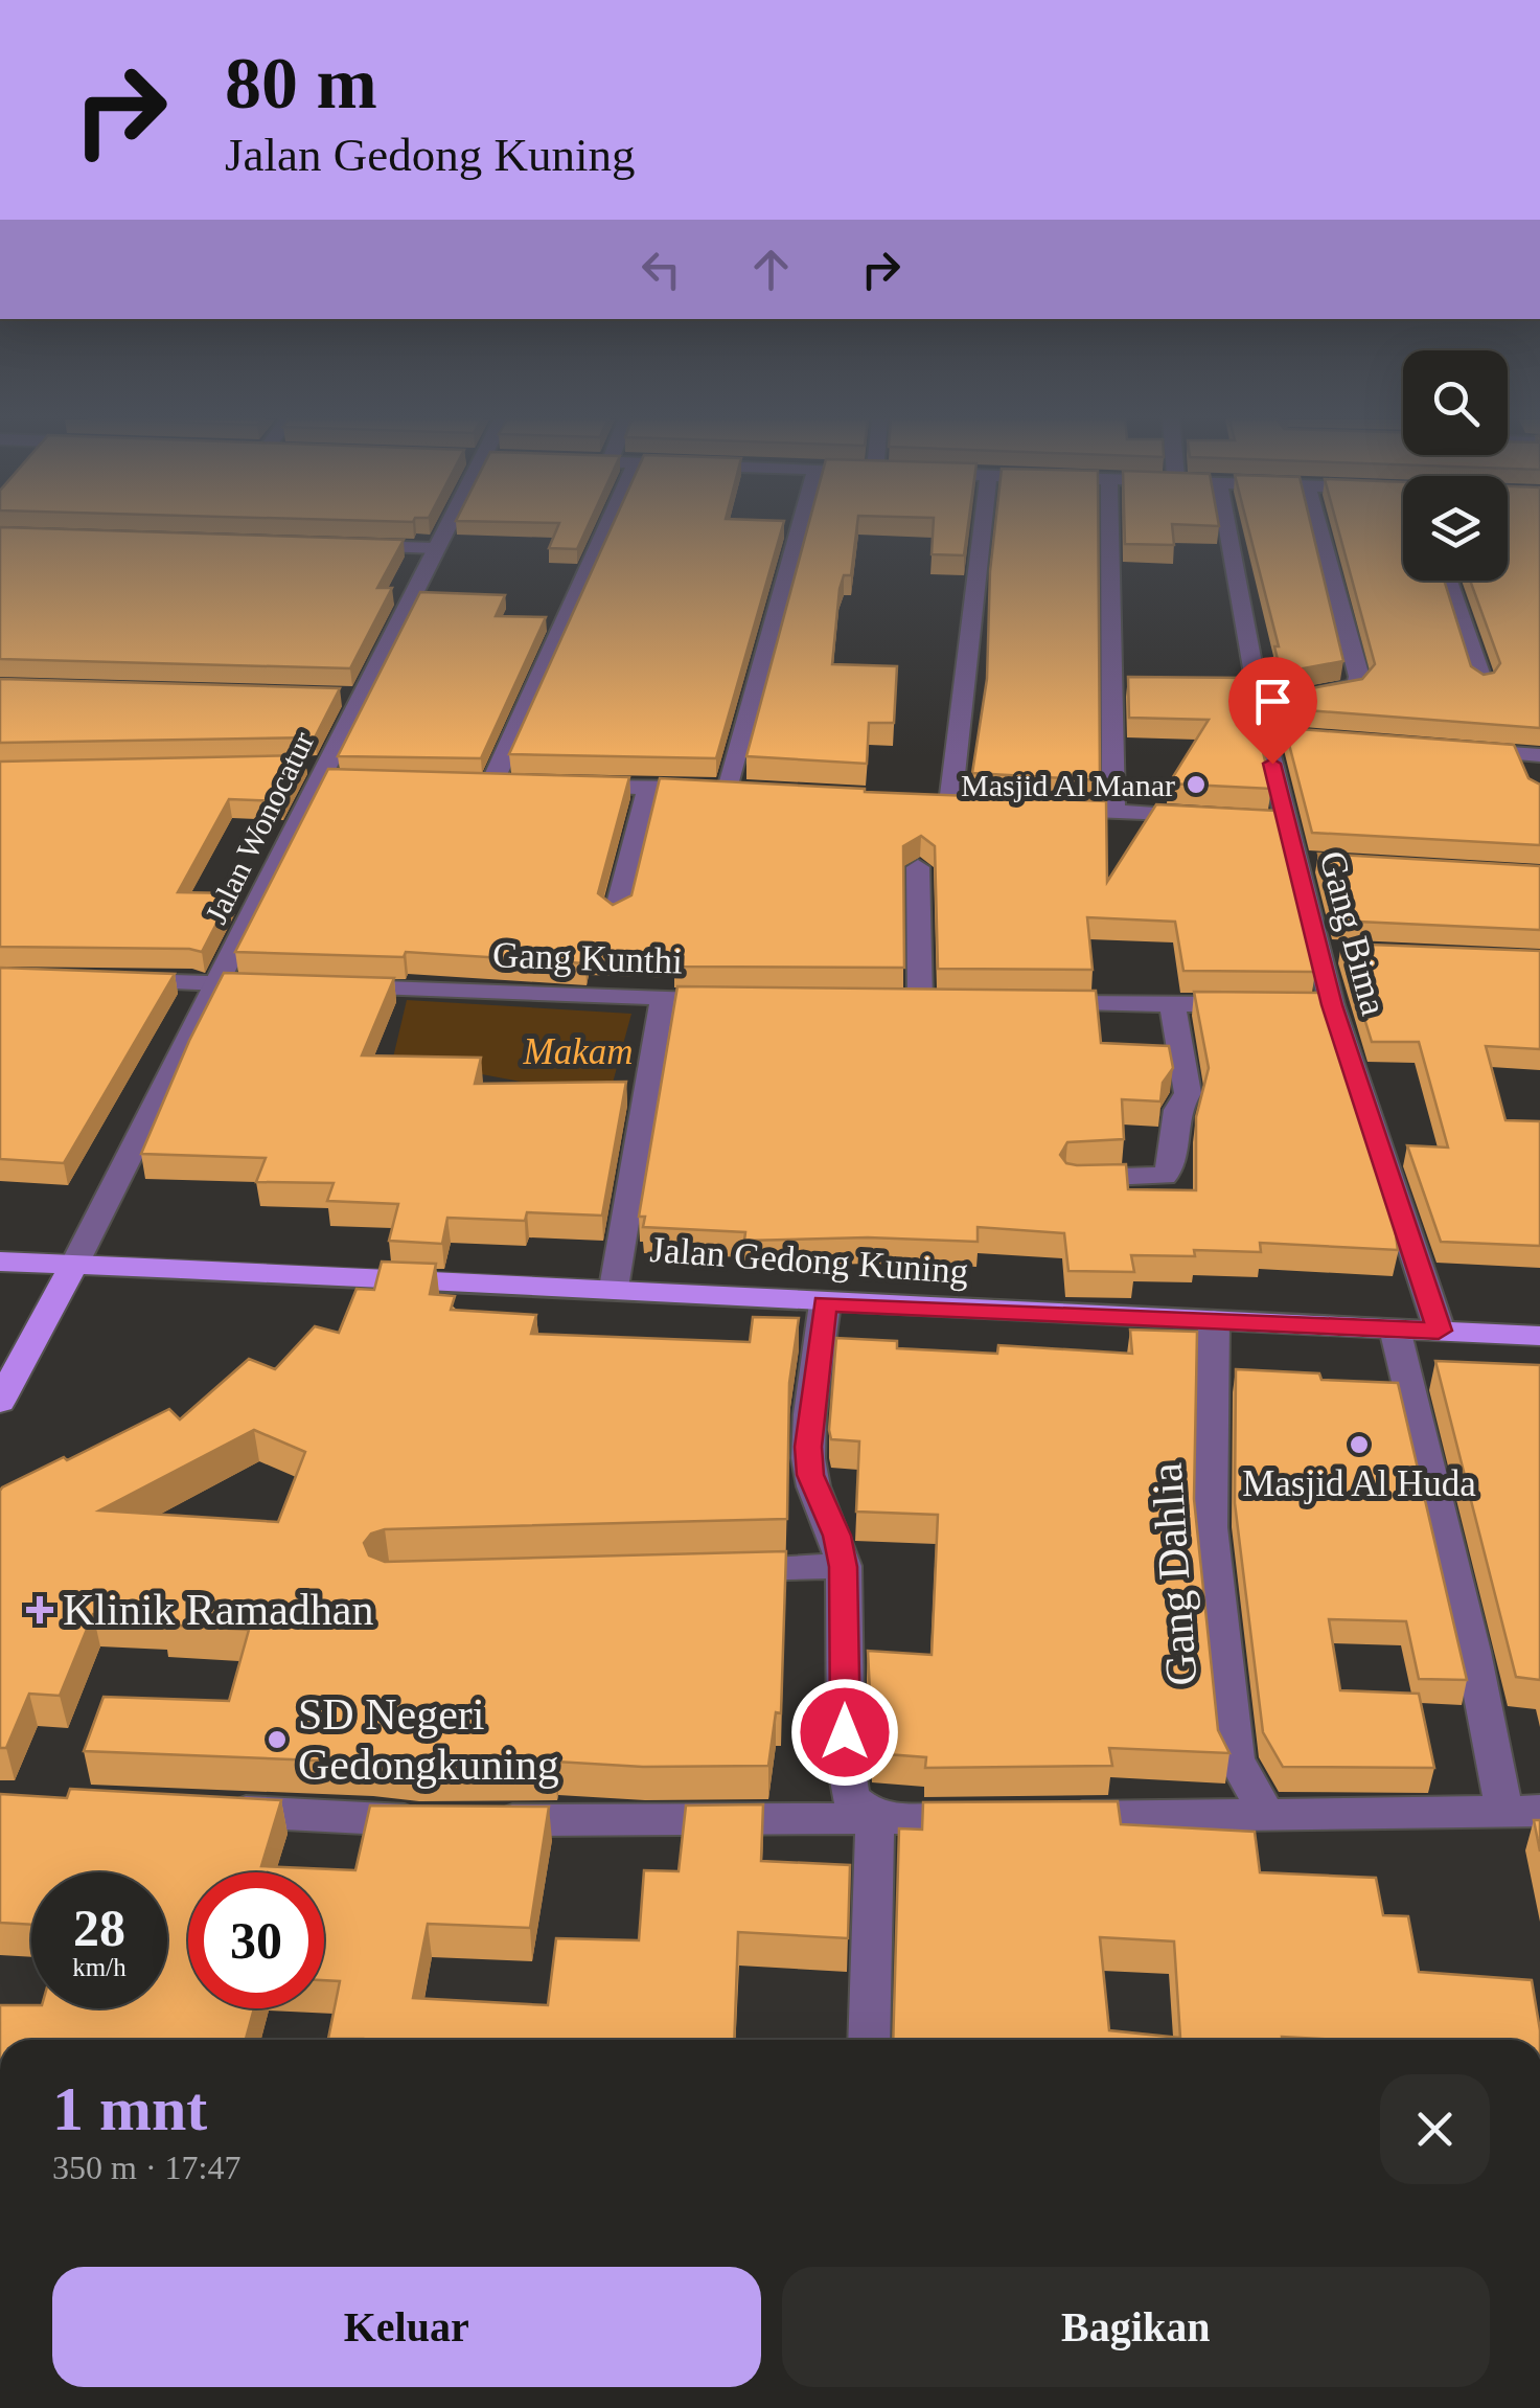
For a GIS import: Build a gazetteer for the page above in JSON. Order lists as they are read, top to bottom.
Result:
{
  "streets": {
    "main road": ["Jalan Gedong Kuning"],
    "street": [
      "Jalan Wonocatur",
      "Gang Bima",
      "Gang Kunthi",
      "Gang Dahlia"
    ]
  },
  "crossings": [
    ["Jalan Wonocatur", "Jalan Gedong Kuning"],
    ["Gang Bima", "Jalan Gedong Kuning"],
    ["Jalan Gedong Kuning", "Gang Dahlia"]
  ],
  "parks": ["Makam"],
  "places": {
    "other": ["Masjid Al Manar", "Masjid Al Huda", "SD Negeri Gedongkuning"],
    "health": ["Klinik Ramadhan"]
  },
  "page": {
    "turn": ["80 m", "Jalan Gedong Kuning"],
    "speed": "28 km/h",
    "limit": "30",
    "heading": ["1 mnt", "350 m · 17:47"],
    "buttons": ["Keluar", "Bagikan"]
  }
}
